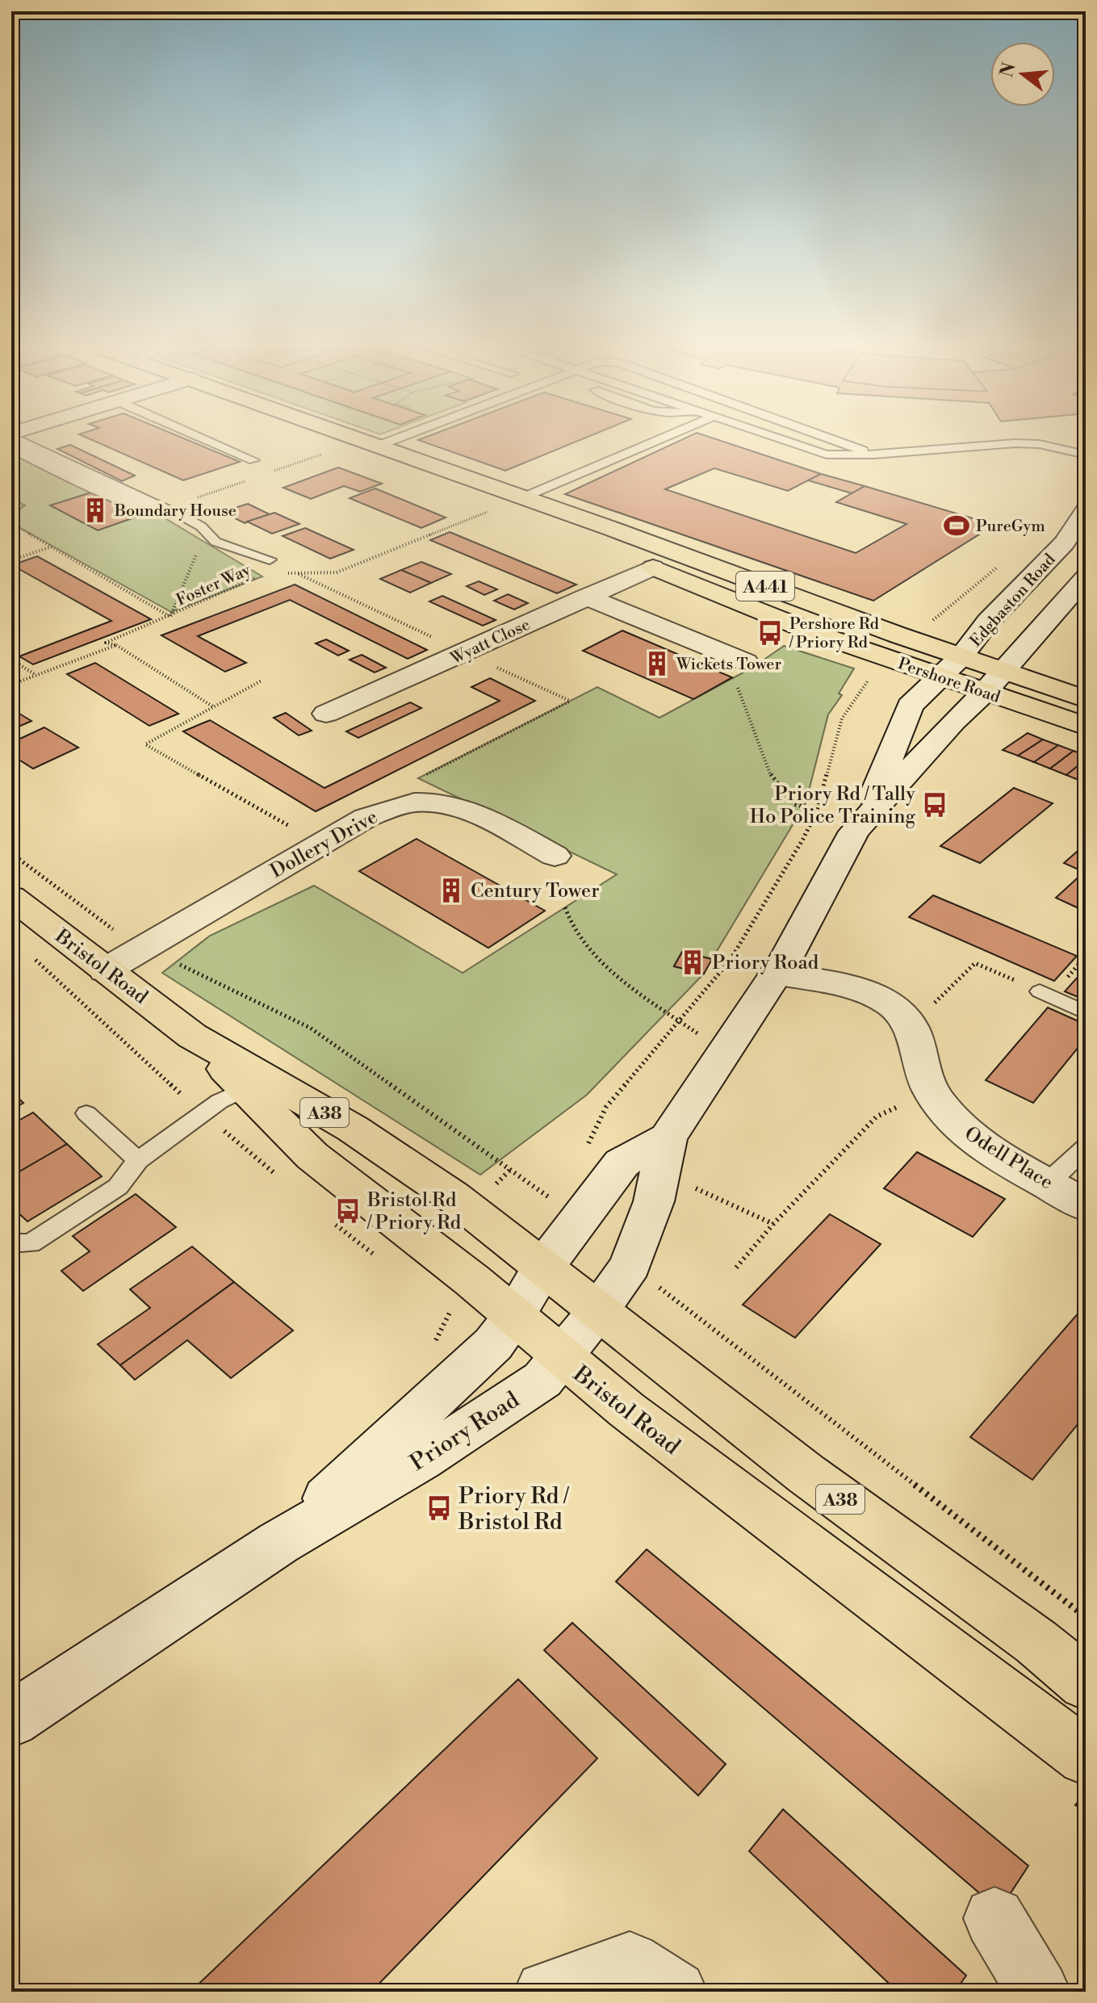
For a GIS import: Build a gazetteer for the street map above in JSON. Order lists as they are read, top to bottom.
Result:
{
  "streets": {
    "main road": [
      "A441",
      "Edgbaston Road",
      "Wyatt Close",
      "Pershore Road",
      "Dollery Drive",
      "Bristol Road",
      "A38",
      "Odell Place",
      "Priory Road"
    ],
    "path": ["Foster Way"]
  },
  "crossings": [
    ["Edgbaston Road", "Pershore Road"],
    ["Edgbaston Road", "Priory Road"],
    ["Wyatt Close", "Pershore Road"],
    ["Pershore Road", "Priory Road"],
    ["Dollery Drive", "Bristol Road"],
    ["Bristol Road", "Priory Road"],
    ["Odell Place", "Priory Road"]
  ],
  "places": {
    "building": [
      "Boundary House",
      "Wickets Tower",
      "Century Tower",
      "Priory Road"
    ],
    "sports": ["PureGym"],
    "bus stop": [
      "Pershore Rd / Priory Rd",
      "Priory Rd / Tally Ho Police Training",
      "Bristol Rd / Priory Rd",
      "Priory Rd / Bristol Rd"
    ]
  },
  "north": "left"
}
